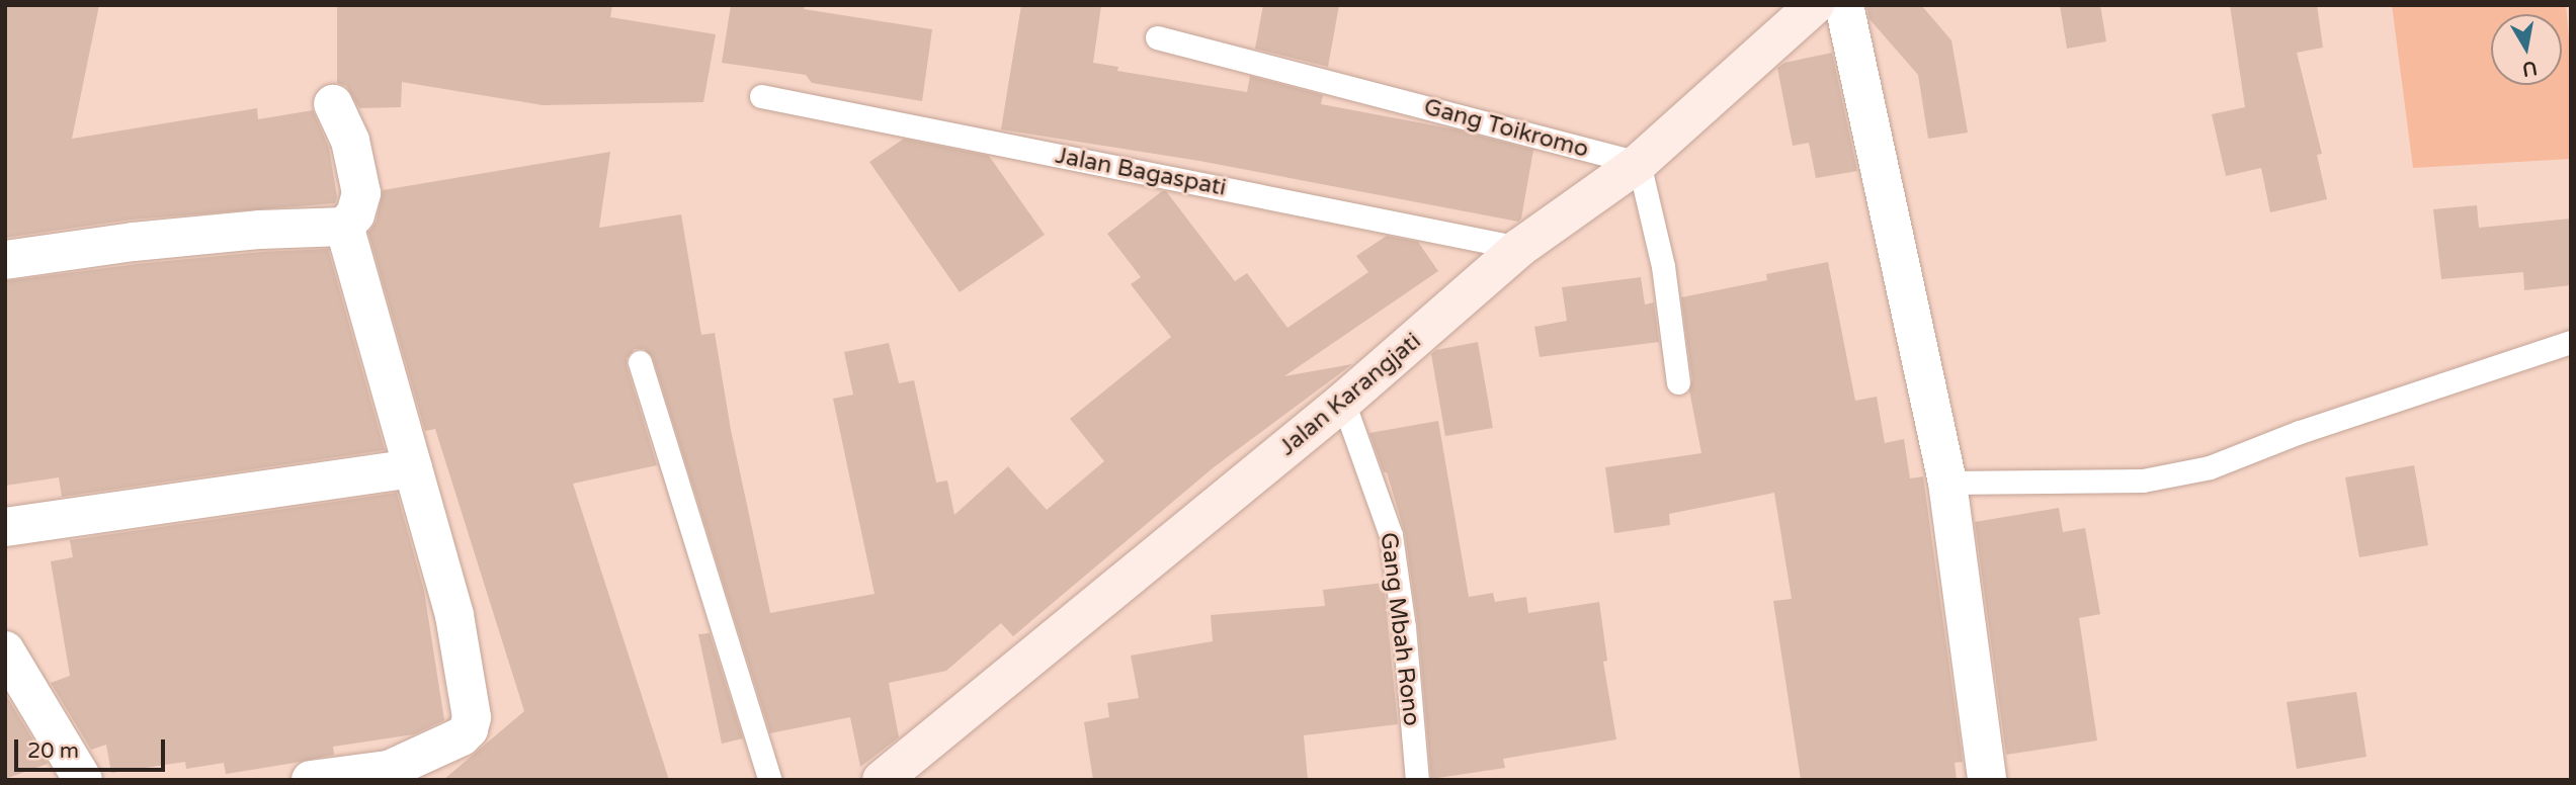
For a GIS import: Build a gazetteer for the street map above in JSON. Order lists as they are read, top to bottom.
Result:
{
  "streets": {
    "street": ["Jalan Karangjati"],
    "lane": ["Gang Toikromo", "Jalan Bagaspati", "Gang Mbah Rono"]
  },
  "crossings": [
    ["Gang Toikromo", "Jalan Karangjati"],
    ["Jalan Bagaspati", "Jalan Karangjati"],
    ["Jalan Karangjati", "Gang Mbah Rono"]
  ],
  "scale_bar": "20 m",
  "north": "bottom"
}
